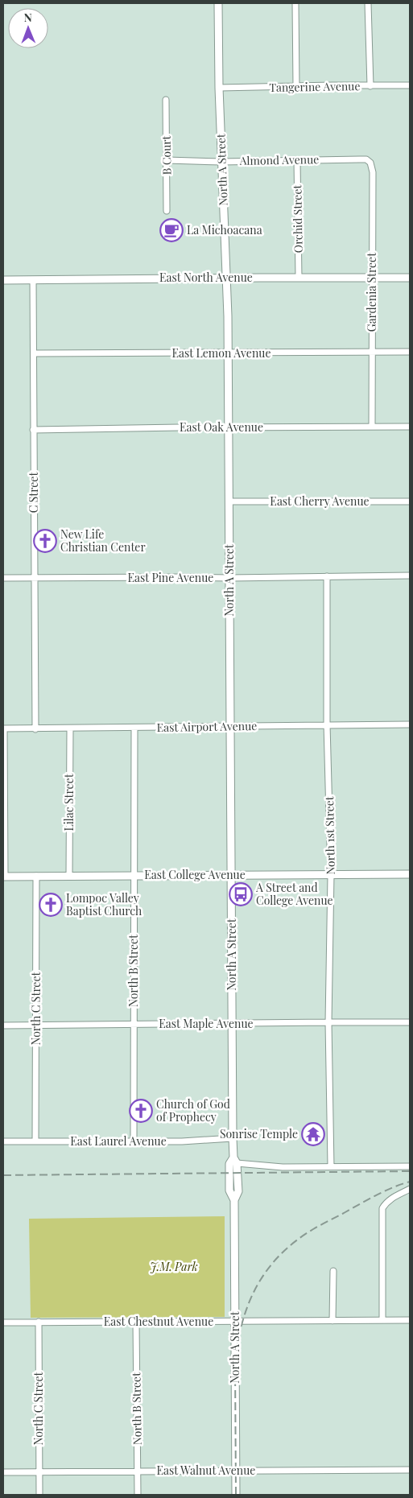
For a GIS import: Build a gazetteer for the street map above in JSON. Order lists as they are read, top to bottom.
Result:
{
  "streets": {
    "street": [
      "Tangerine Avenue",
      "B Court",
      "Almond Avenue",
      "North A Street",
      "Orchid Street",
      "East North Avenue",
      "Gardenia Street",
      "East Lemon Avenue",
      "East Oak Avenue",
      "C Street",
      "East Cherry Avenue",
      "East Pine Avenue",
      "East Airport Avenue",
      "Lilac Street",
      "North 1st Street",
      "East College Avenue",
      "North B Street",
      "North C Street",
      "East Maple Avenue",
      "East Laurel Avenue",
      "East Chestnut Avenue",
      "East Walnut Avenue"
    ]
  },
  "crossings": [
    ["Tangerine Avenue", "North A Street"],
    ["B Court", "Almond Avenue"],
    ["Almond Avenue", "North A Street"],
    ["Almond Avenue", "Orchid Street"],
    ["Almond Avenue", "Gardenia Street"],
    ["North A Street", "East North Avenue"],
    ["North A Street", "East Lemon Avenue"],
    ["North A Street", "East Oak Avenue"],
    ["North A Street", "East Cherry Avenue"],
    ["North A Street", "East Pine Avenue"],
    ["North A Street", "East Airport Avenue"],
    ["North A Street", "East College Avenue"],
    ["North A Street", "East Maple Avenue"],
    ["North A Street", "East Laurel Avenue"],
    ["North A Street", "East Chestnut Avenue"],
    ["North A Street", "East Walnut Avenue"],
    ["Orchid Street", "East North Avenue"],
    ["East North Avenue", "Gardenia Street"],
    ["East North Avenue", "C Street"],
    ["Gardenia Street", "East Lemon Avenue"],
    ["Gardenia Street", "East Oak Avenue"],
    ["East Lemon Avenue", "C Street"],
    ["East Oak Avenue", "C Street"],
    ["C Street", "East Pine Avenue"],
    ["C Street", "East Airport Avenue"],
    ["East Pine Avenue", "North 1st Street"],
    ["East Airport Avenue", "Lilac Street"],
    ["East Airport Avenue", "North 1st Street"],
    ["East Airport Avenue", "North B Street"],
    ["Lilac Street", "East College Avenue"],
    ["North 1st Street", "East College Avenue"],
    ["North 1st Street", "East Maple Avenue"],
    ["East College Avenue", "North B Street"],
    ["East College Avenue", "North C Street"],
    ["North B Street", "East Maple Avenue"],
    ["North B Street", "East Laurel Avenue"],
    ["North B Street", "East Chestnut Avenue"],
    ["North B Street", "East Walnut Avenue"],
    ["North C Street", "East Maple Avenue"],
    ["North C Street", "East Laurel Avenue"],
    ["North C Street", "East Chestnut Avenue"],
    ["North C Street", "East Walnut Avenue"]
  ],
  "parks": ["J.M. Park"],
  "places": {
    "cafe": ["La Michoacana"],
    "church": ["New Life Christian Center", "Lompoc Valley Baptist Church", "Church of God of Prophecy"],
    "bus stop": ["A Street and College Avenue"],
    "temple": ["Sonrise Temple"]
  },
  "north": "top"
}
